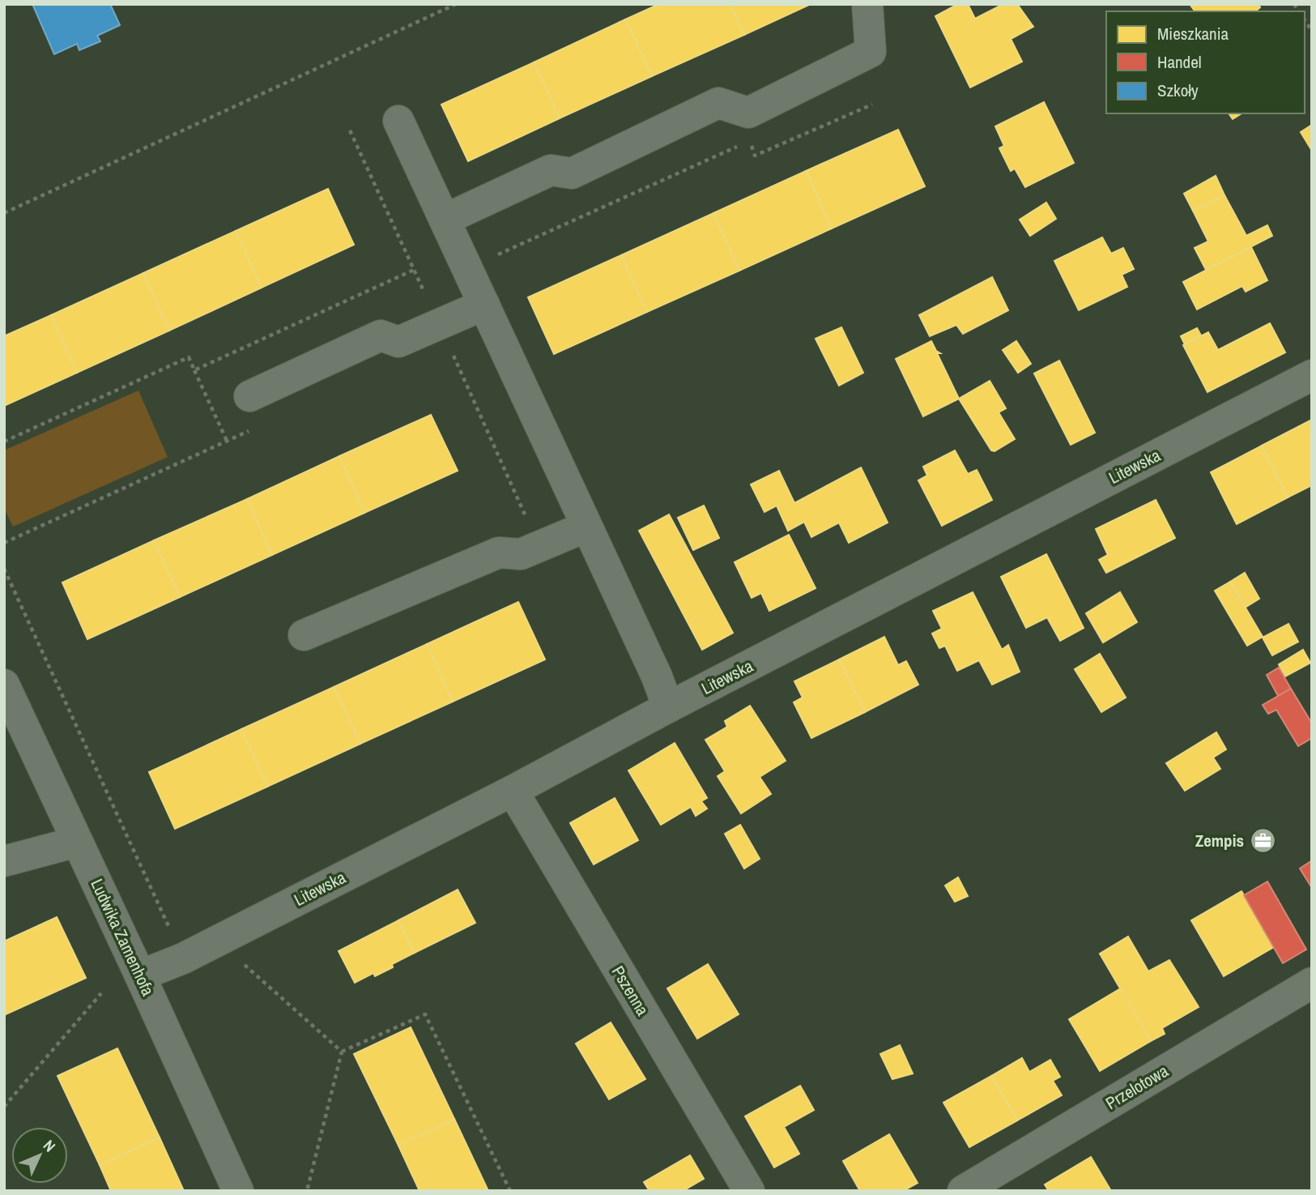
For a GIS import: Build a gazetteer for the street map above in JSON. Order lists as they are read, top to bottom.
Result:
{
  "streets": {
    "street": [
      "Litewska",
      "Ludwika Zamenhofa",
      "Pszenna",
      "Przelotowa"
    ]
  },
  "crossings": [
    ["Litewska", "Ludwika Zamenhofa"],
    ["Litewska", "Pszenna"]
  ],
  "places": {
    "office": ["Zempis"]
  },
  "legend": ["Mieszkania", "Handel", "Szkoły"],
  "north": "top right"
}
